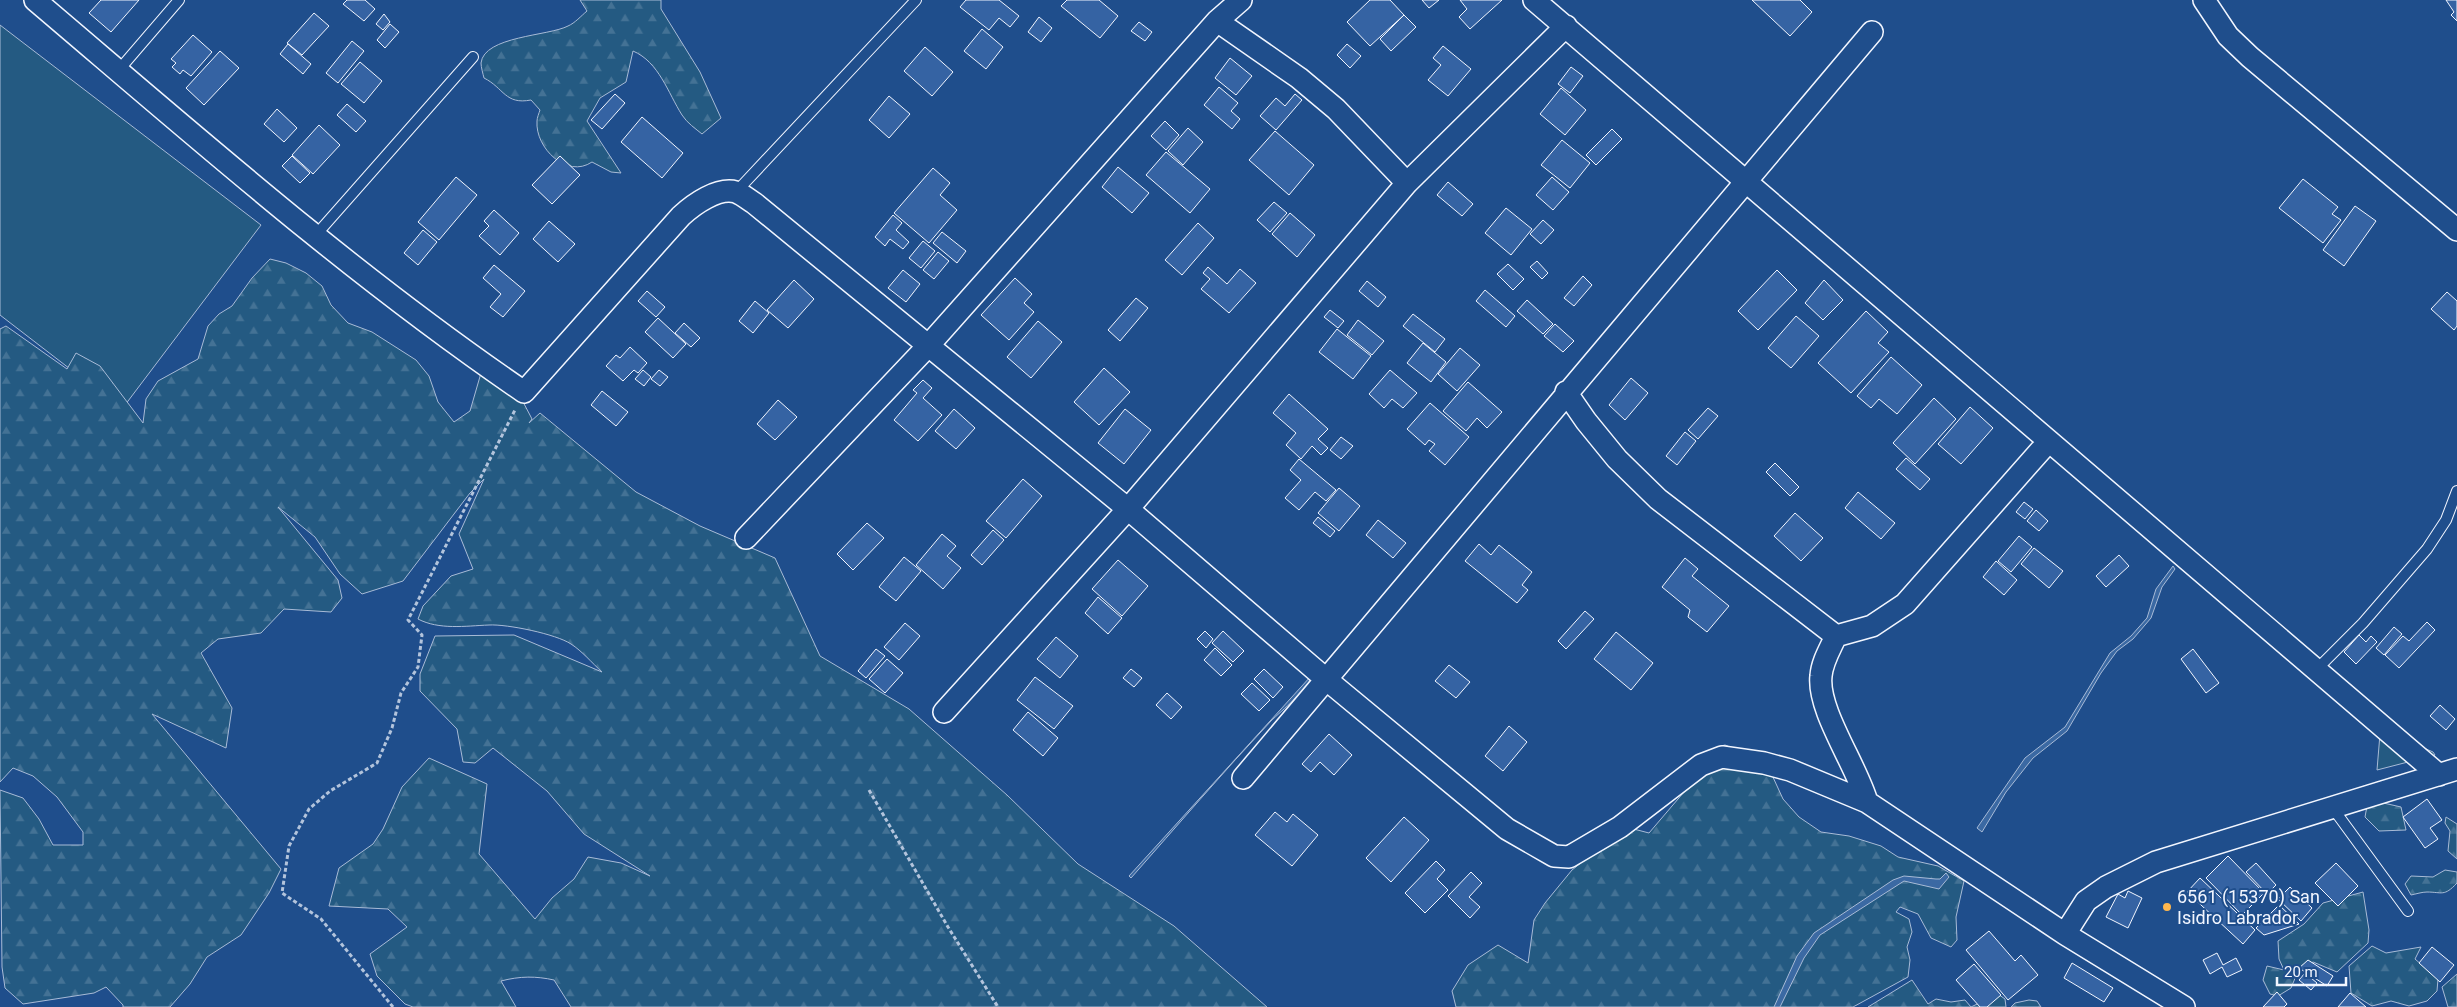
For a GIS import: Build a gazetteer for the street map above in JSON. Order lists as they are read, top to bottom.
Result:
{
  "places": ["6561 (15370) San Isidro Labrador"],
  "scale_bar": "20 m"
}
